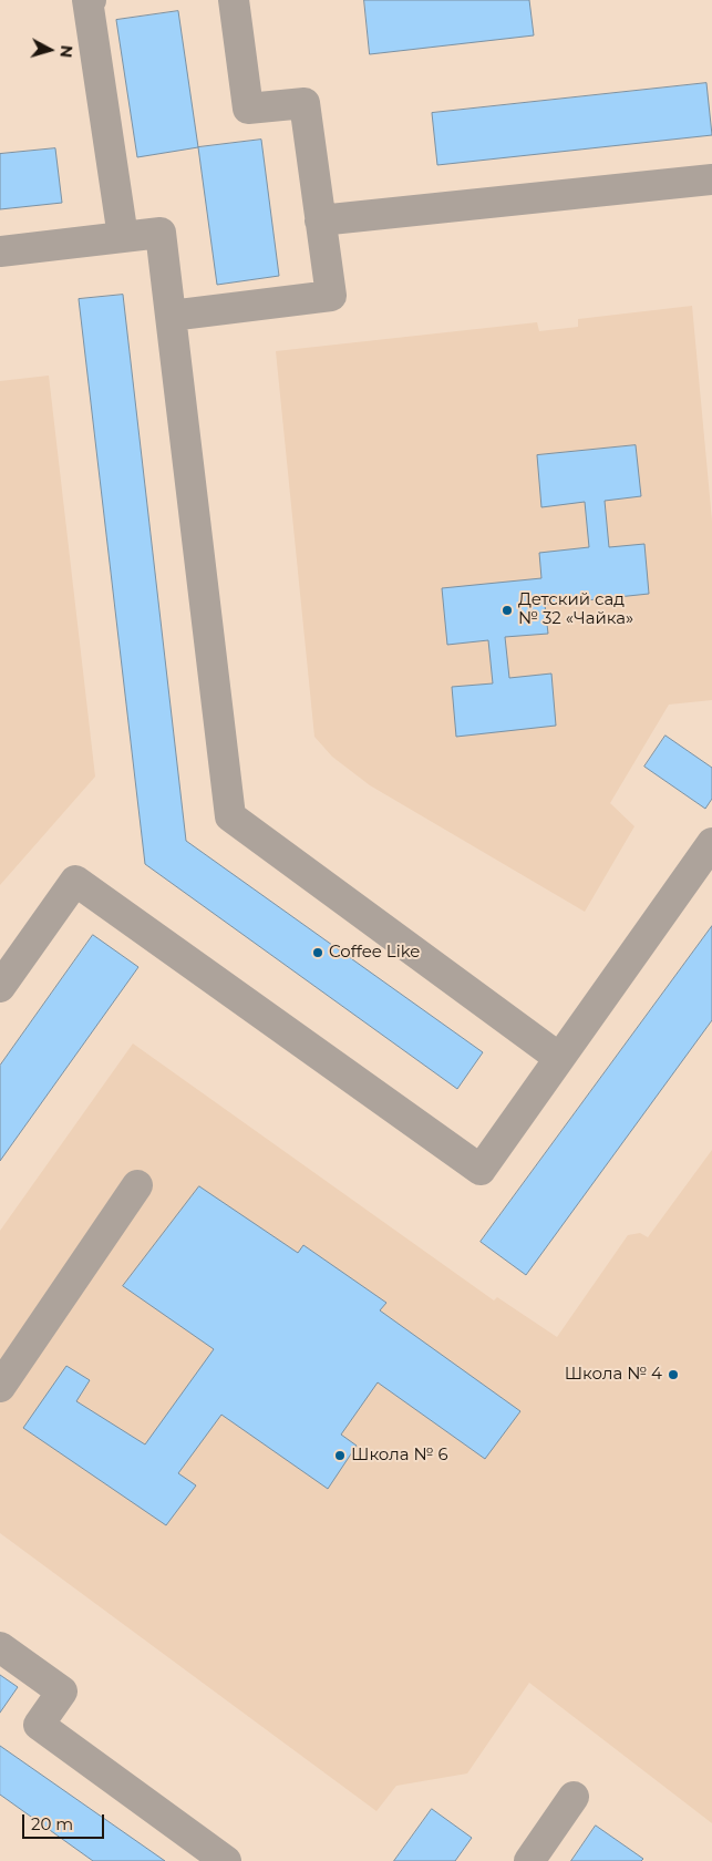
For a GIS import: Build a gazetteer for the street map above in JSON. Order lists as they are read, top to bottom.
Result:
{
  "places": [
    "Детский сад № 32 «Чайка»",
    "Coffee Like",
    "Школа № 4",
    "Школа № 6"
  ],
  "scale_bar": "20 m",
  "north": "right"
}
